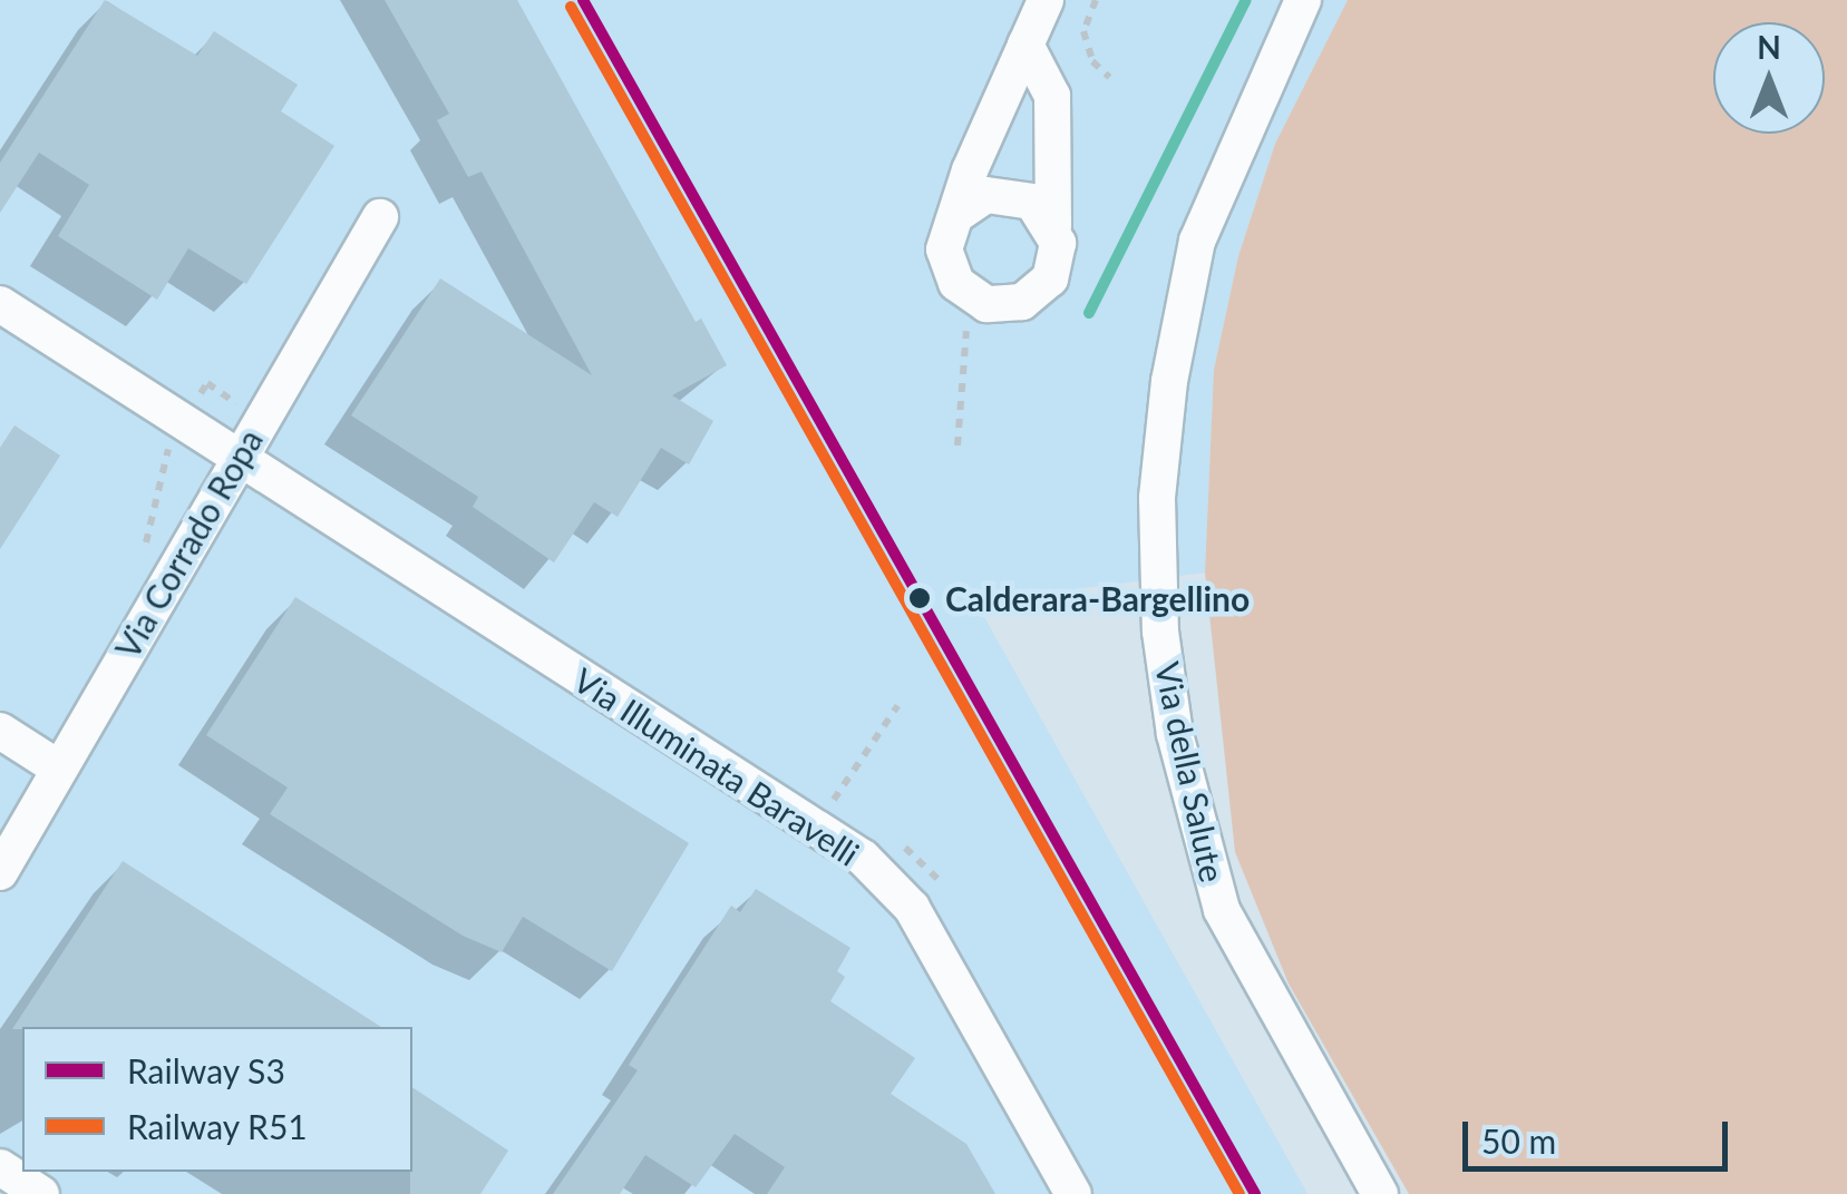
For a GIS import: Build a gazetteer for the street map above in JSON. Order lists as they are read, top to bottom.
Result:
{
  "streets": {
    "street": ["Via Corrado Ropa", "Via Illuminata Baravelli", "Via della Salute"]
  },
  "crossings": [
    ["Via Corrado Ropa", "Via Illuminata Baravelli"]
  ],
  "places": ["Calderara-Bargellino"],
  "lines": ["rail line S3", "rail line R51"],
  "legend": ["Railway S3", "Railway R51"],
  "scale_bar": "50 m",
  "north": "top"
}
